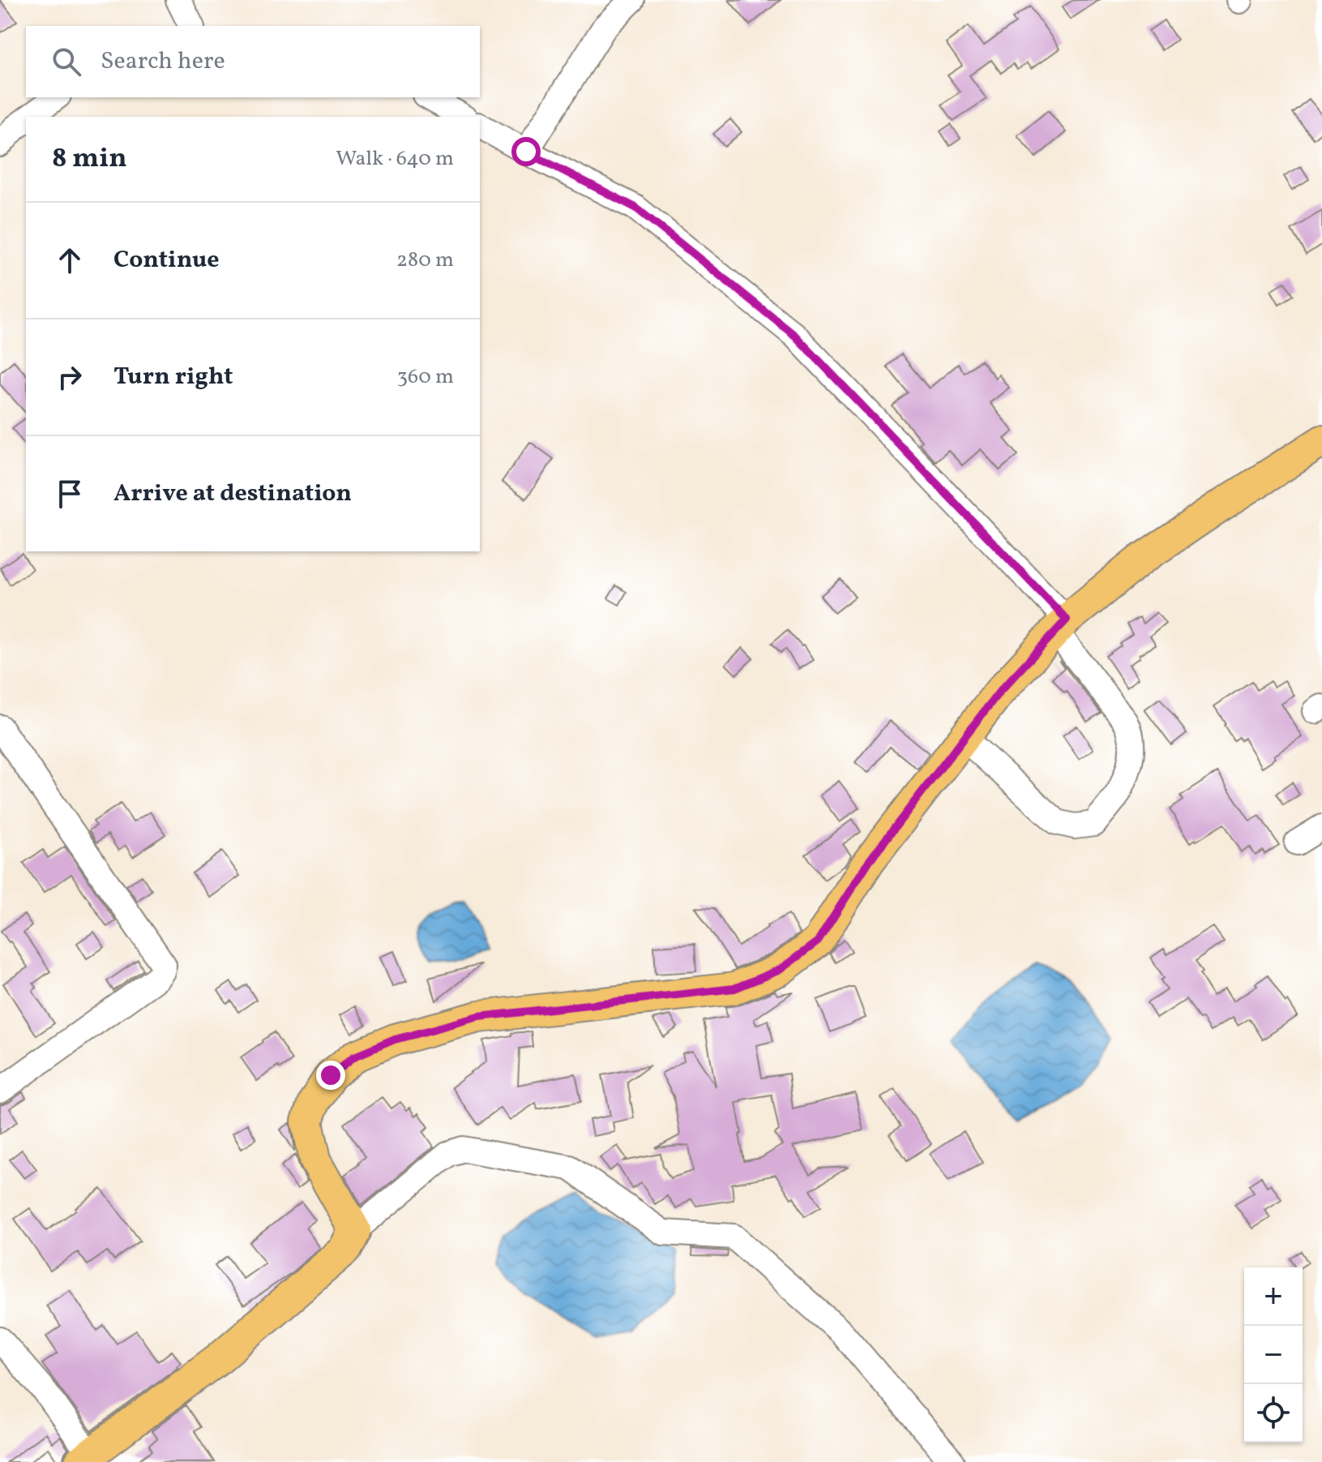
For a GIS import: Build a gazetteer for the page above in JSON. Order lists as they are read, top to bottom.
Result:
{
  "page": {
    "search": "Search here",
    "heading": ["8 min", "Walk · 640 m"],
    "list": [
      ["Continue", "280 m"],
      ["Turn right", "360 m"],
      "Arrive at destination"
    ],
    "map_buttons": ["+", "−"]
  }
}
